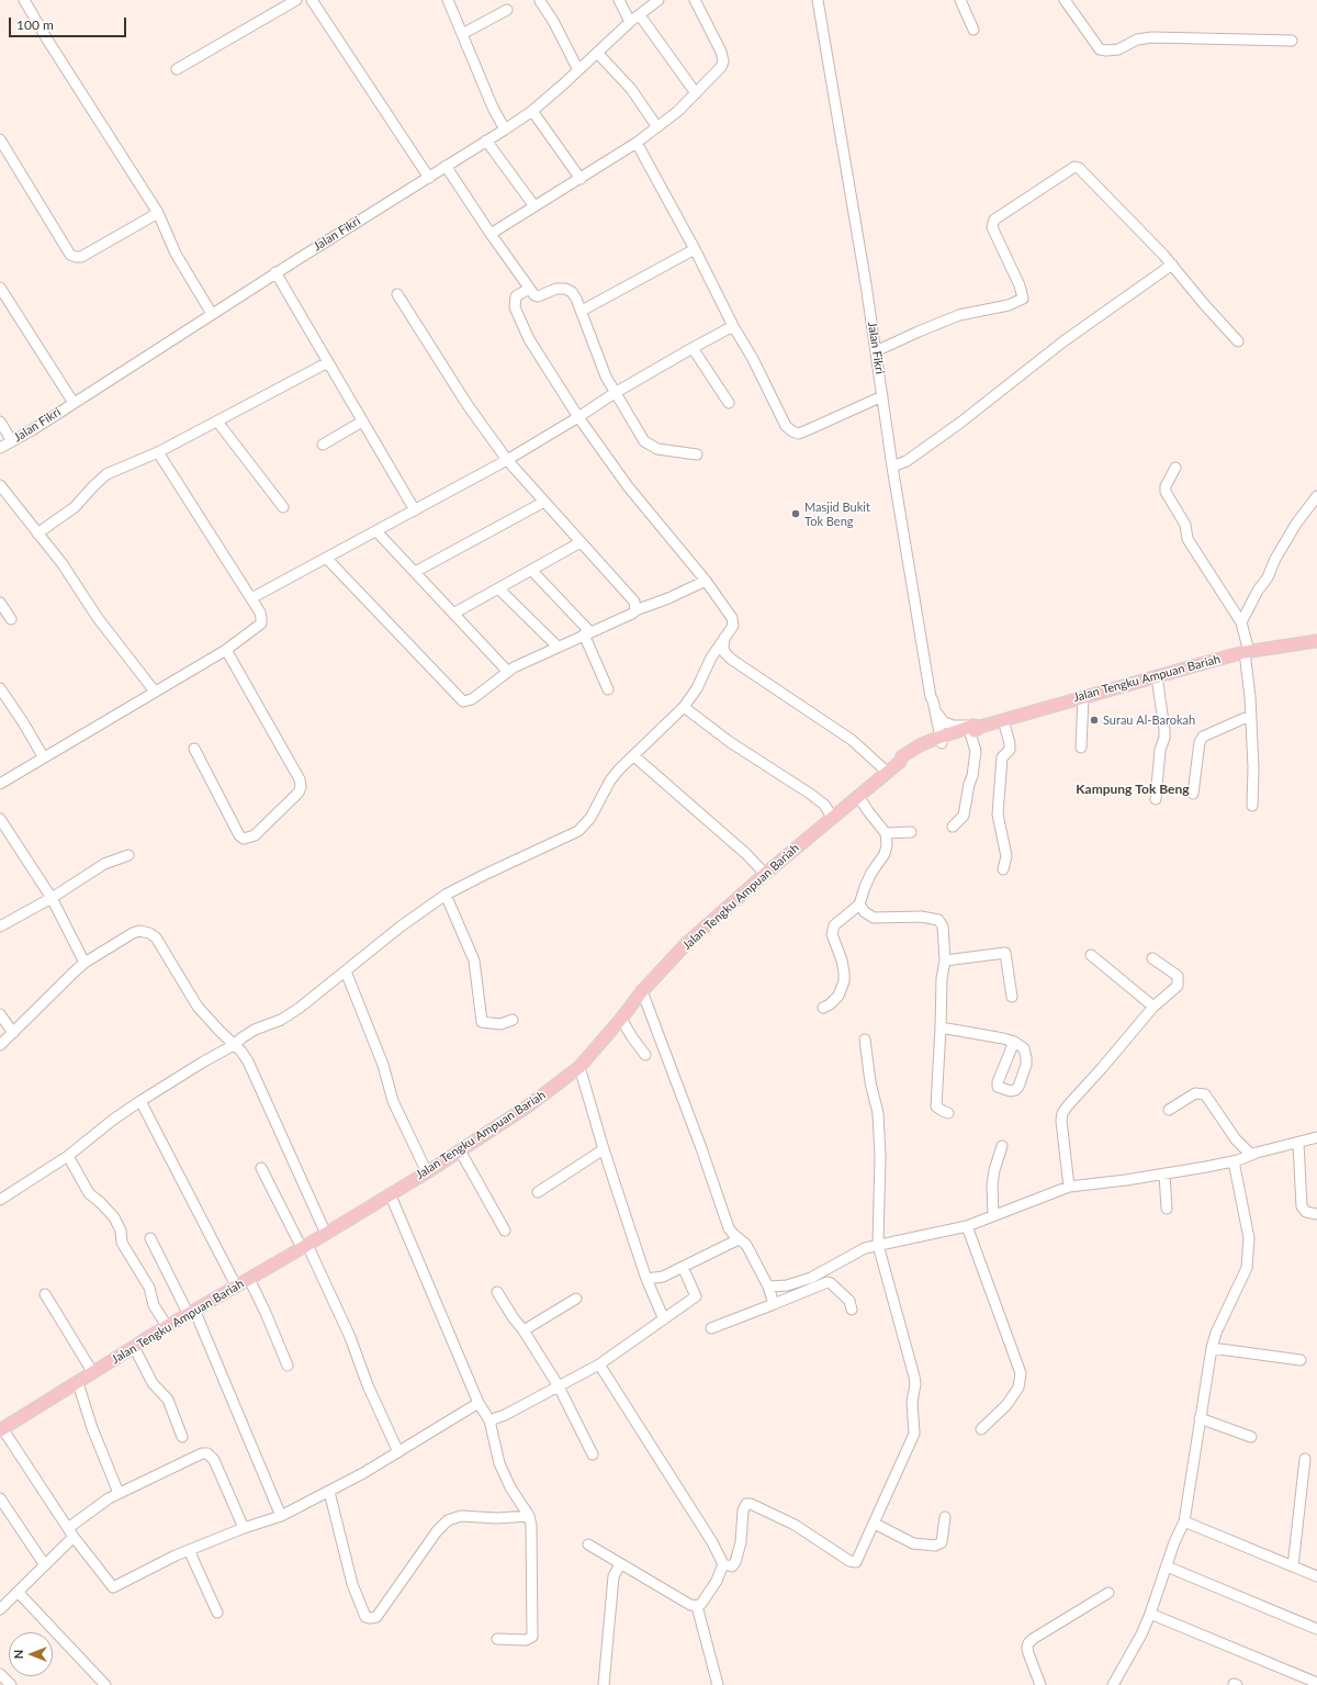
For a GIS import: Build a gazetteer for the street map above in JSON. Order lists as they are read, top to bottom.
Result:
{
  "streets": {
    "main road": ["Jalan Tengku Ampuan Bariah"],
    "street": ["Jalan Fikri"]
  },
  "crossings": [
    ["Jalan Fikri", "Jalan Tengku Ampuan Bariah"]
  ],
  "districts": ["Kampung Tok Beng"],
  "places": ["Masjid Bukit Tok Beng", "Surau Al-Barokah"],
  "scale_bar": "100 m",
  "north": "left"
}
